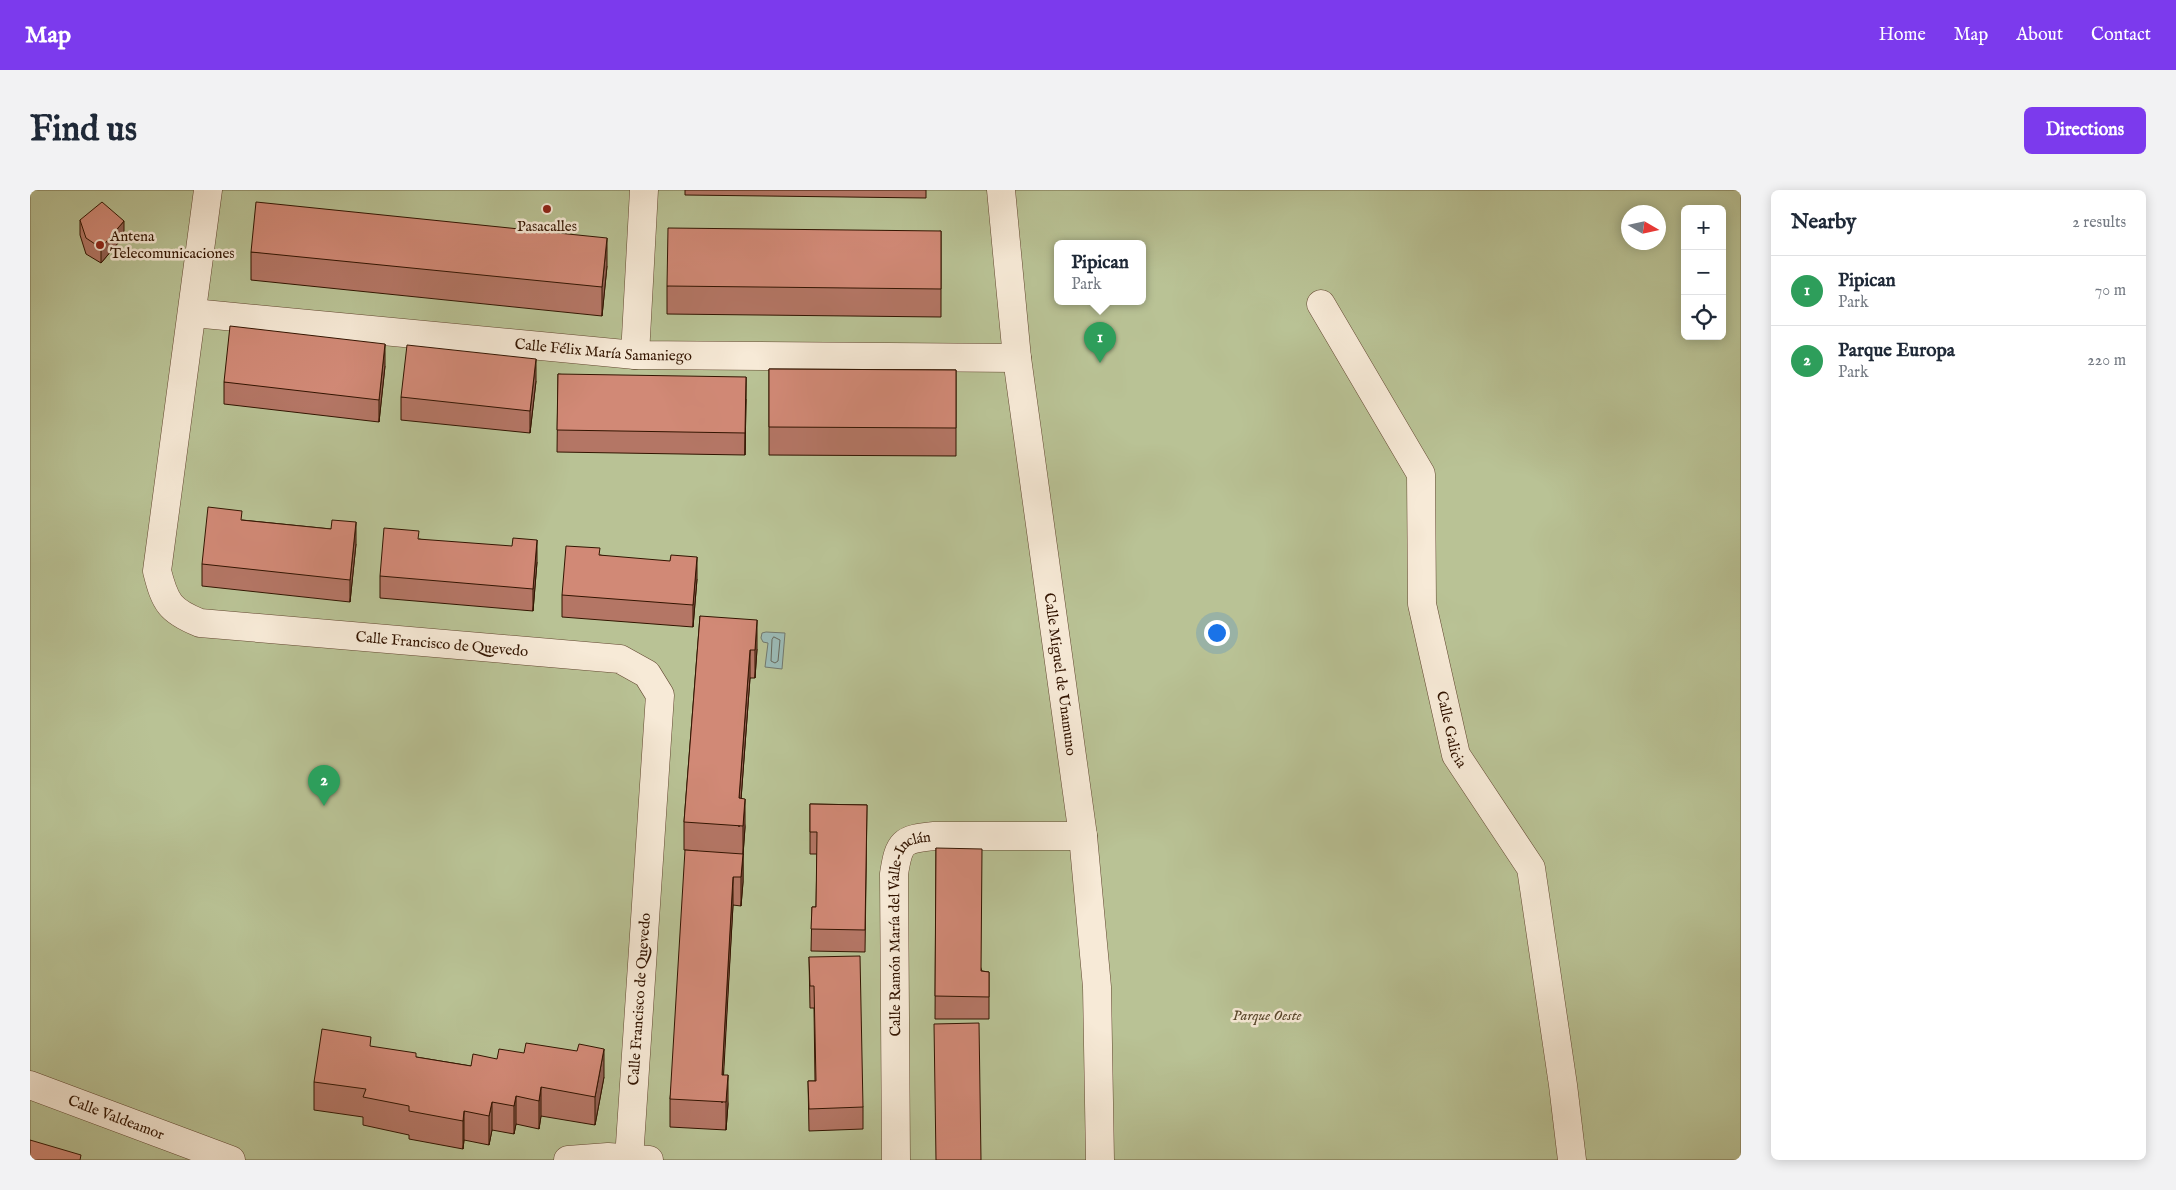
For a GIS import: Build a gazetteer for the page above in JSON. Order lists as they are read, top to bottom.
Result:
{
  "streets": {
    "street": [
      "Calle Félix María Samaniego",
      "Calle Francisco de Quevedo",
      "Calle Miguel de Unamuno",
      "Calle Galicia",
      "Calle Ramón María del Valle-Inclán",
      "Calle Valdeamor"
    ]
  },
  "crossings": [
    ["Calle Félix María Samaniego", "Calle Francisco de Quevedo"],
    ["Calle Félix María Samaniego", "Calle Miguel de Unamuno"],
    ["Calle Miguel de Unamuno", "Calle Ramón María del Valle-Inclán"]
  ],
  "parks": ["Parque Oeste"],
  "places": ["Pasacalles", "Antena Telecomunicaciones"],
  "north": "right",
  "page": {
    "header": "Map",
    "nav": [
      "Home",
      "Map",
      "About",
      "Contact"
    ],
    "buttons": "Directions",
    "title": "Find us",
    "heading": ["Nearby", "2 results"],
    "map_buttons": ["+", "−"],
    "popup": ["Pipican", "Park"],
    "list": [
      {
        "mark": "1",
        "name": "Pipican",
        "note": "Park",
        "value": "70 m"
      },
      {
        "mark": "2",
        "name": "Parque Europa",
        "note": "Park",
        "value": "220 m"
      }
    ],
    "pins": ["1", "2"]
  }
}
